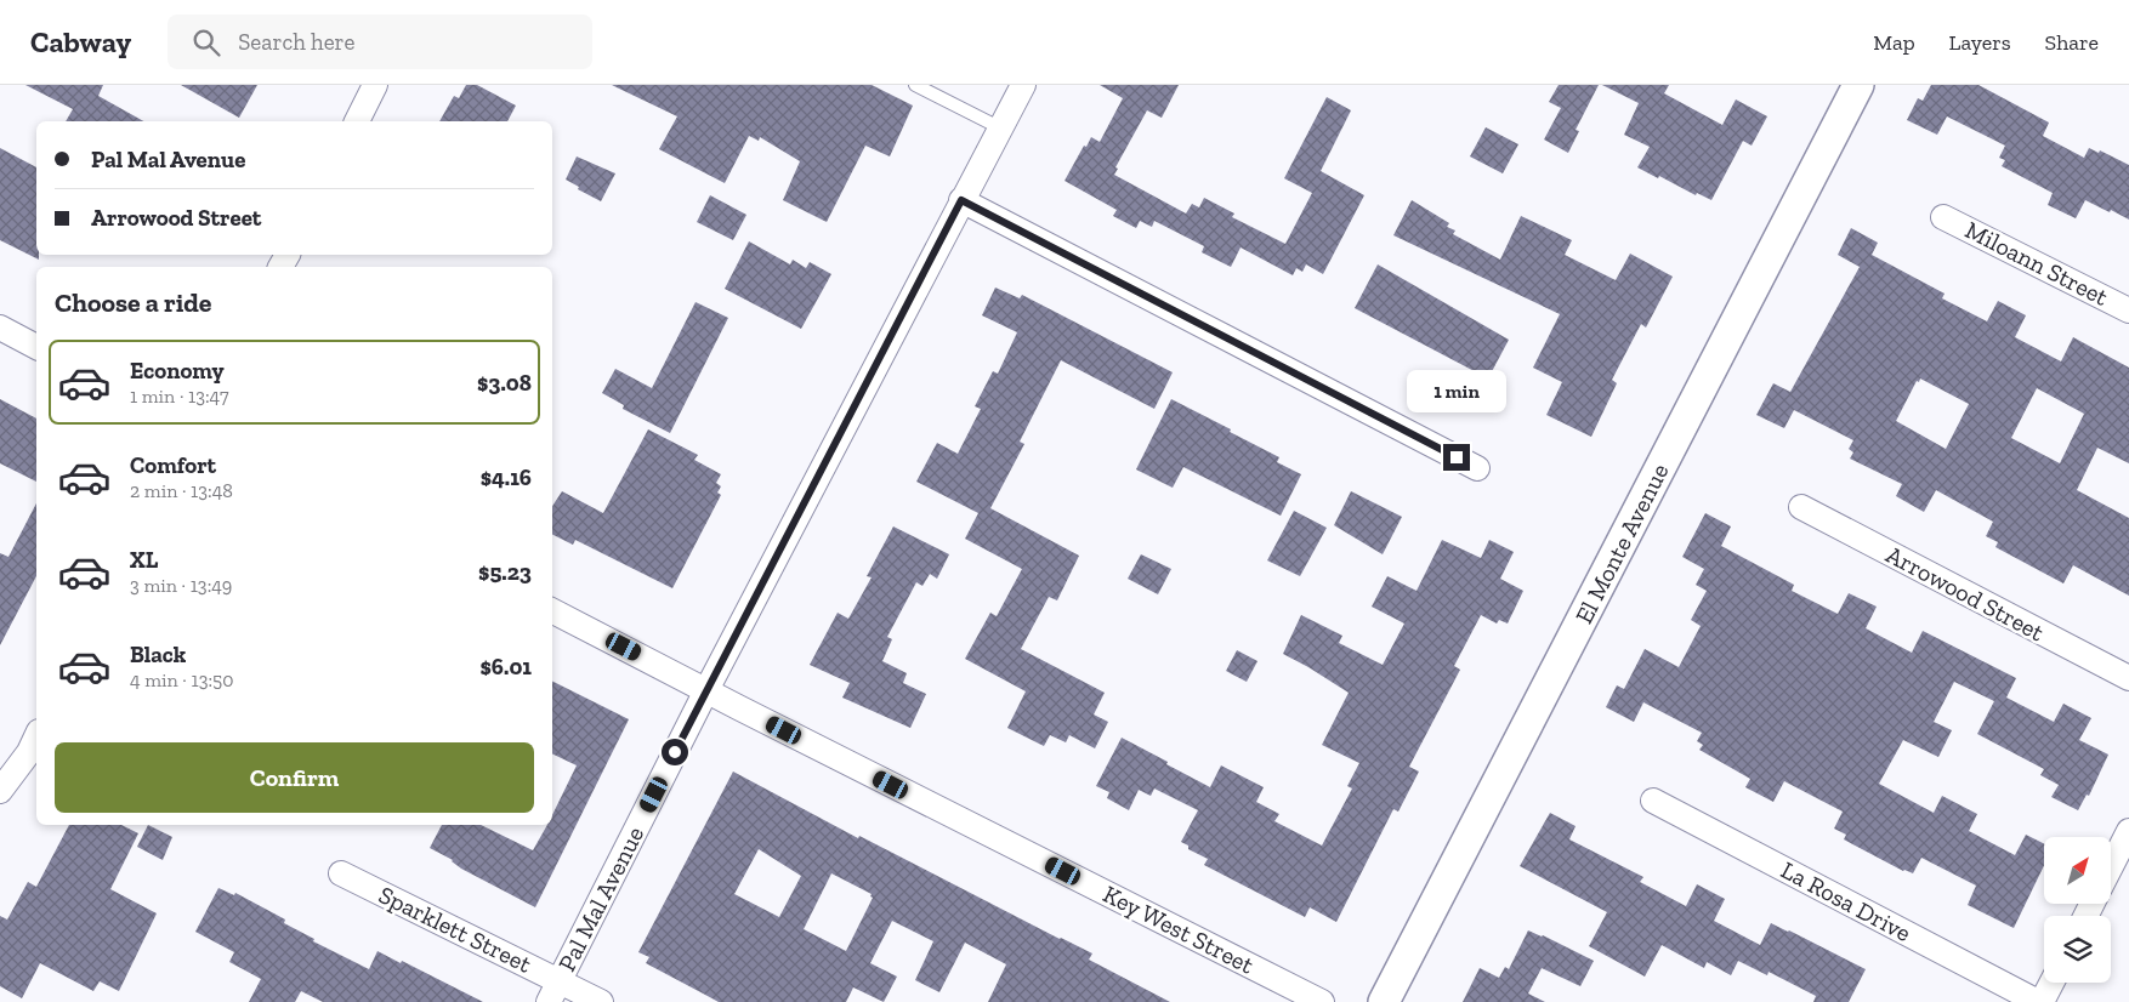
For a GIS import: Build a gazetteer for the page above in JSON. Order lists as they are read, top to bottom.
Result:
{
  "streets": {
    "street": [
      "Miloann Street",
      "El Monte Avenue",
      "Arrowood Street",
      "Pal Mal Avenue",
      "La Rosa Drive",
      "Sparklett Street",
      "Key West Street"
    ]
  },
  "crossings": [
    ["Pal Mal Avenue", "Sparklett Street"],
    ["Pal Mal Avenue", "Key West Street"]
  ],
  "north": "top right",
  "page": {
    "header": "Cabway",
    "search": "Search here",
    "nav": ["Map", "Layers", "Share"],
    "banner": ["Pal Mal Avenue", "Arrowood Street"],
    "heading": "Choose a ride",
    "list": [
      {
        "name": "Economy",
        "note": "1 min · 13:47",
        "value": "$3.08"
      },
      {
        "name": "Comfort",
        "note": "2 min · 13:48",
        "value": "$4.16"
      },
      {
        "name": "XL",
        "note": "3 min · 13:49",
        "value": "$5.23"
      },
      {
        "name": "Black",
        "note": "4 min · 13:50",
        "value": "$6.01"
      }
    ],
    "bubble": "1 min",
    "buttons": "Confirm"
  }
}
